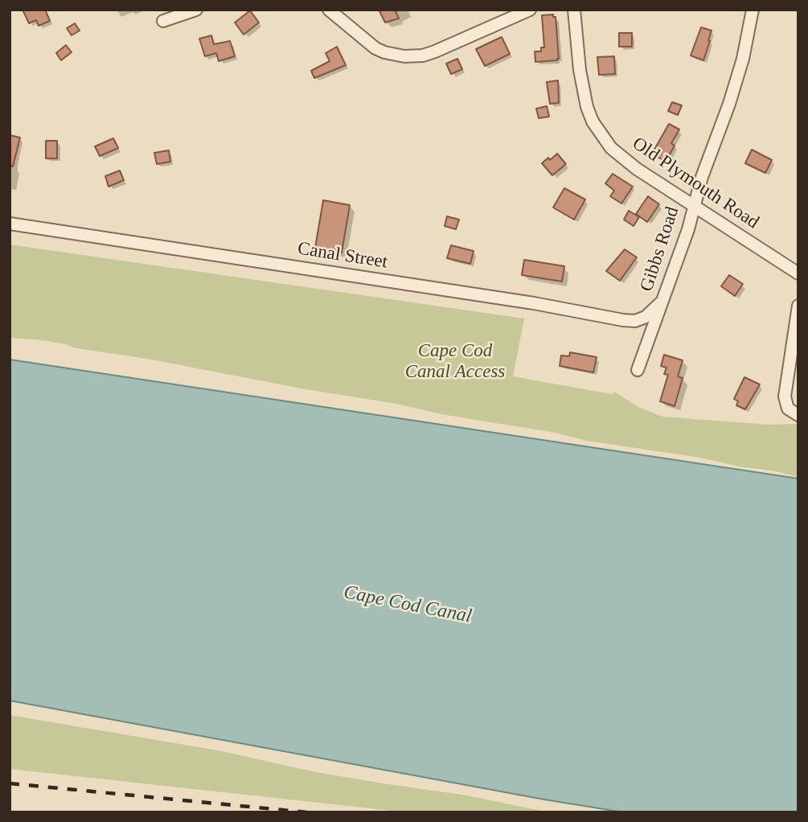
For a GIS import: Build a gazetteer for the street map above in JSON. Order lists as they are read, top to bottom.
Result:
{
  "streets": {
    "street": ["Old Plymouth Road", "Gibbs Road", "Canal Street"]
  },
  "crossings": [
    ["Old Plymouth Road", "Gibbs Road"],
    ["Gibbs Road", "Canal Street"]
  ],
  "water": ["Cape Cod Canal"],
  "parks": ["Cape Cod Canal Access"]
}
